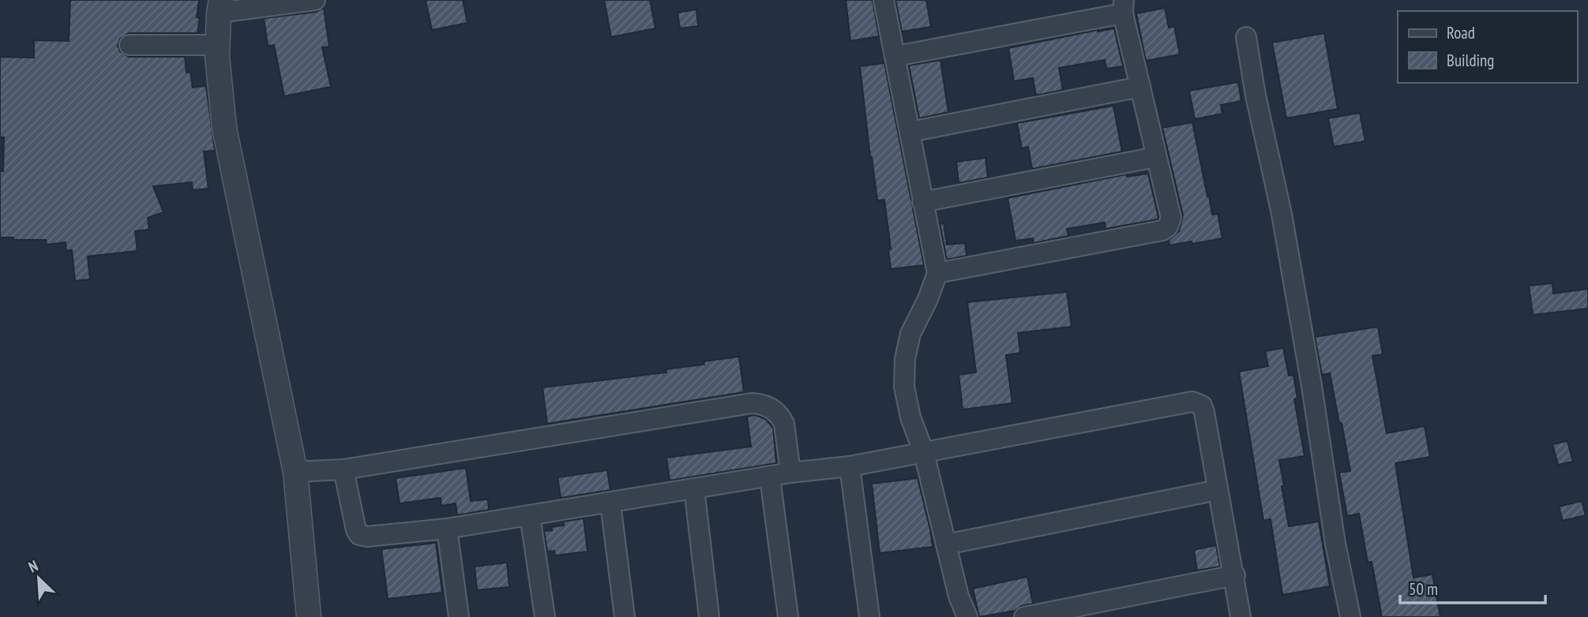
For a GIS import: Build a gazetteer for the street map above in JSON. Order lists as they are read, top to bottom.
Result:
{
  "legend": ["Road", "Building"],
  "scale_bar": "50 m",
  "north": "top left"
}
